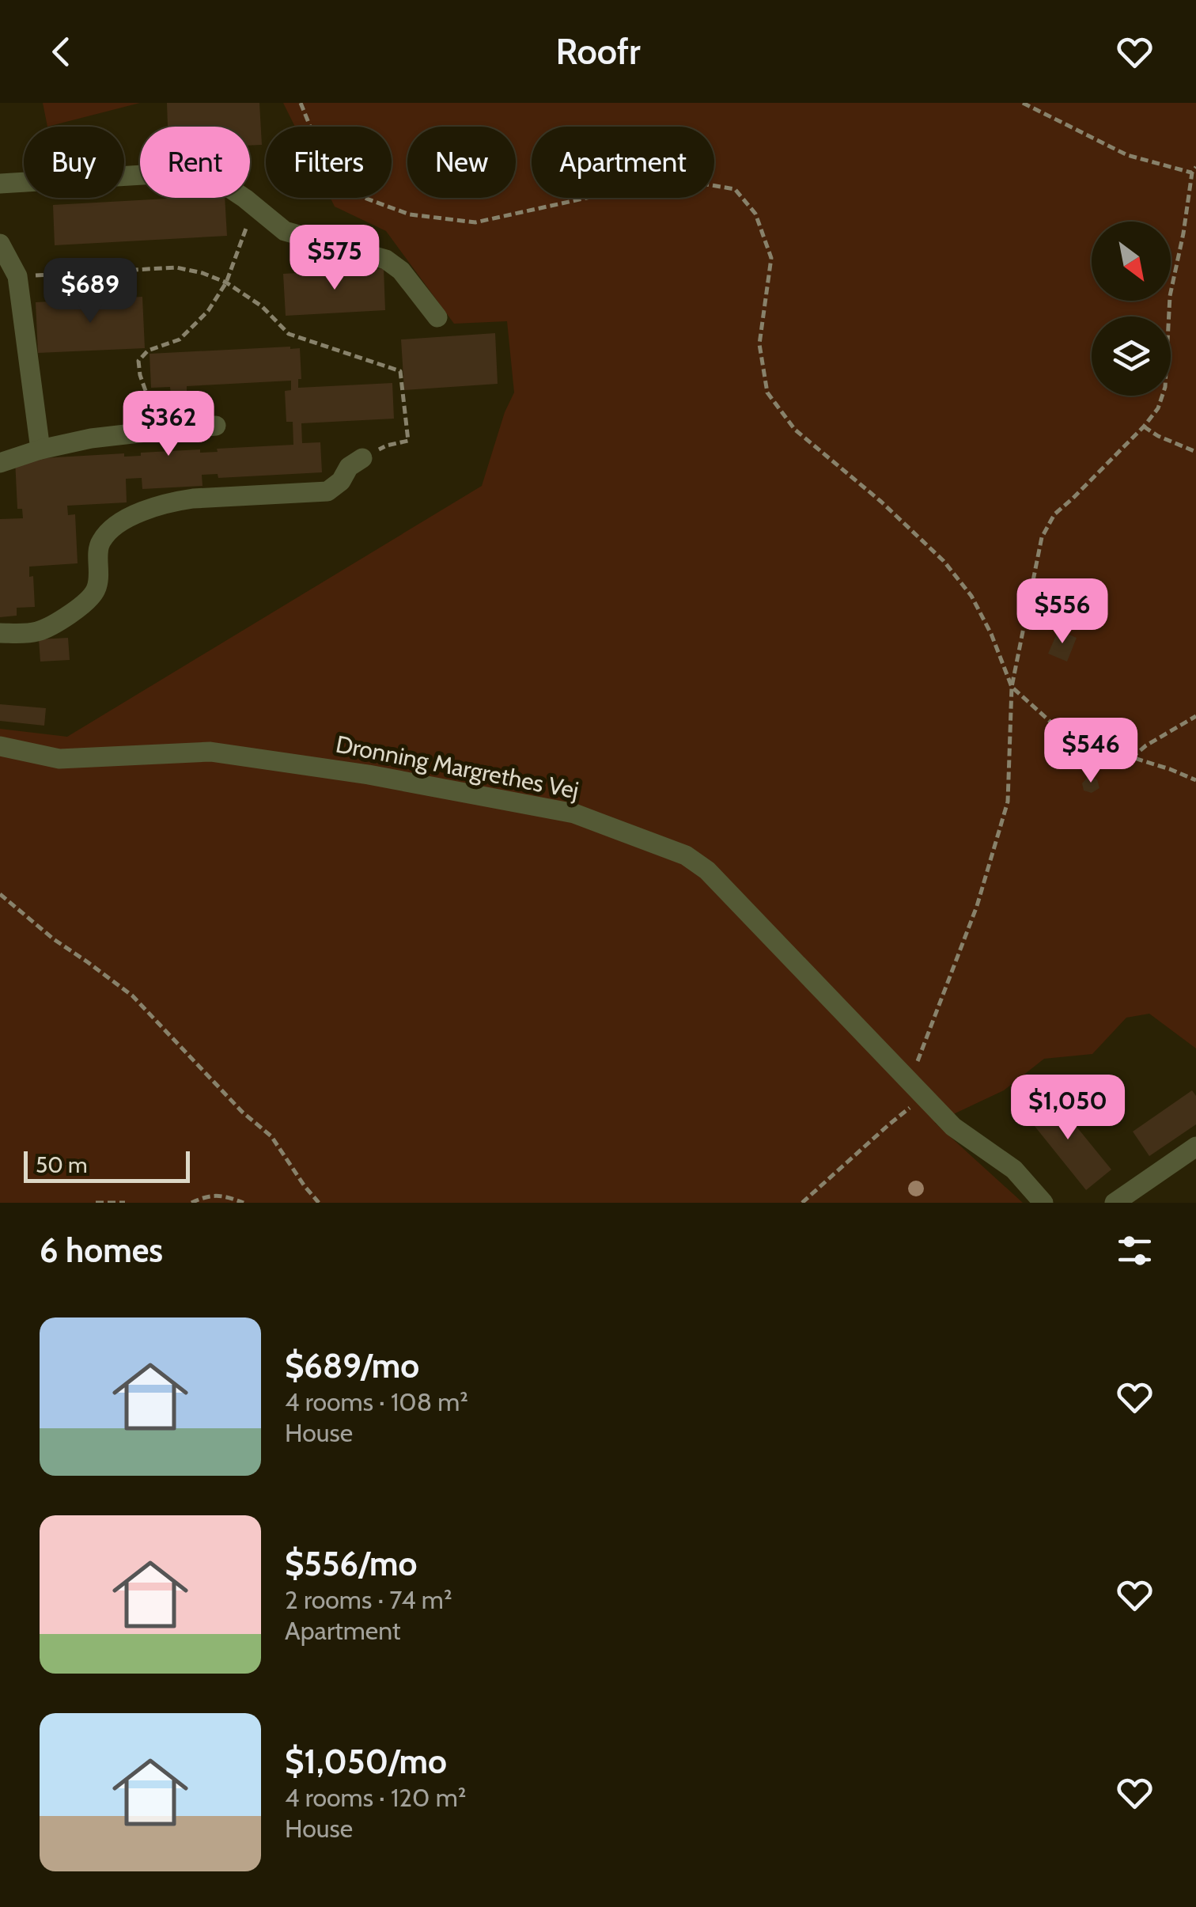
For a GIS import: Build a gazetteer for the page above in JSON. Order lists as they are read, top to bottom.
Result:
{
  "streets": {
    "lane": ["Dronning Margrethes Vej"]
  },
  "scale_bar": "50 m",
  "north": "bottom right",
  "page": {
    "header": "Roofr",
    "chip": [
      "Buy",
      "Rent",
      "Filters",
      "New",
      "Apartment"
    ],
    "price": [
      "$575",
      "$689",
      "$362",
      "$556",
      "$546",
      "$1,050"
    ],
    "scale": "50 m",
    "heading": "6 homes",
    "list": [
      {
        "name": "$689/mo",
        "note": "4 rooms · 108 m² · House"
      },
      {
        "name": "$556/mo",
        "note": "2 rooms · 74 m² · Apartment"
      },
      {
        "name": "$1,050/mo",
        "note": "4 rooms · 120 m² · House"
      }
    ]
  }
}
